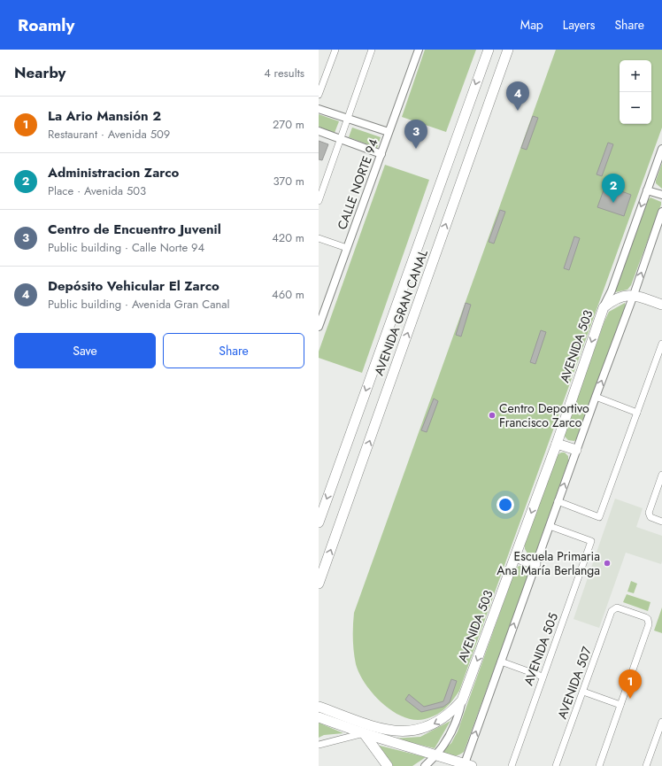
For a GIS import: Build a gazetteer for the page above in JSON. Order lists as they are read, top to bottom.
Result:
{
  "streets": {
    "main road": ["AVENIDA GRAN CANAL", "AVENIDA 503"],
    "street": ["CALLE NORTE 94", "AVENIDA 505", "AVENIDA 507"]
  },
  "places": ["Centro Deportivo Francisco Zarco", "Escuela Primaria Ana María Berlanga"],
  "page": {
    "header": "Roamly",
    "nav": ["Map", "Layers", "Share"],
    "heading": ["Nearby", "4 results"],
    "map_buttons": ["+", "−"],
    "pins": [
      "4",
      "3",
      "2",
      "1"
    ],
    "list": [
      {
        "mark": "1",
        "name": "La Ario Mansión 2",
        "note": "Restaurant · Avenida 509",
        "value": "270 m"
      },
      {
        "mark": "2",
        "name": "Administracion Zarco",
        "note": "Place · Avenida 503",
        "value": "370 m"
      },
      {
        "mark": "3",
        "name": "Centro de Encuentro Juvenil",
        "note": "Public building · Calle Norte 94",
        "value": "420 m"
      },
      {
        "mark": "4",
        "name": "Depósito Vehicular El Zarco",
        "note": "Public building · Avenida Gran Canal",
        "value": "460 m"
      }
    ],
    "buttons": ["Save", "Share"]
  }
}
